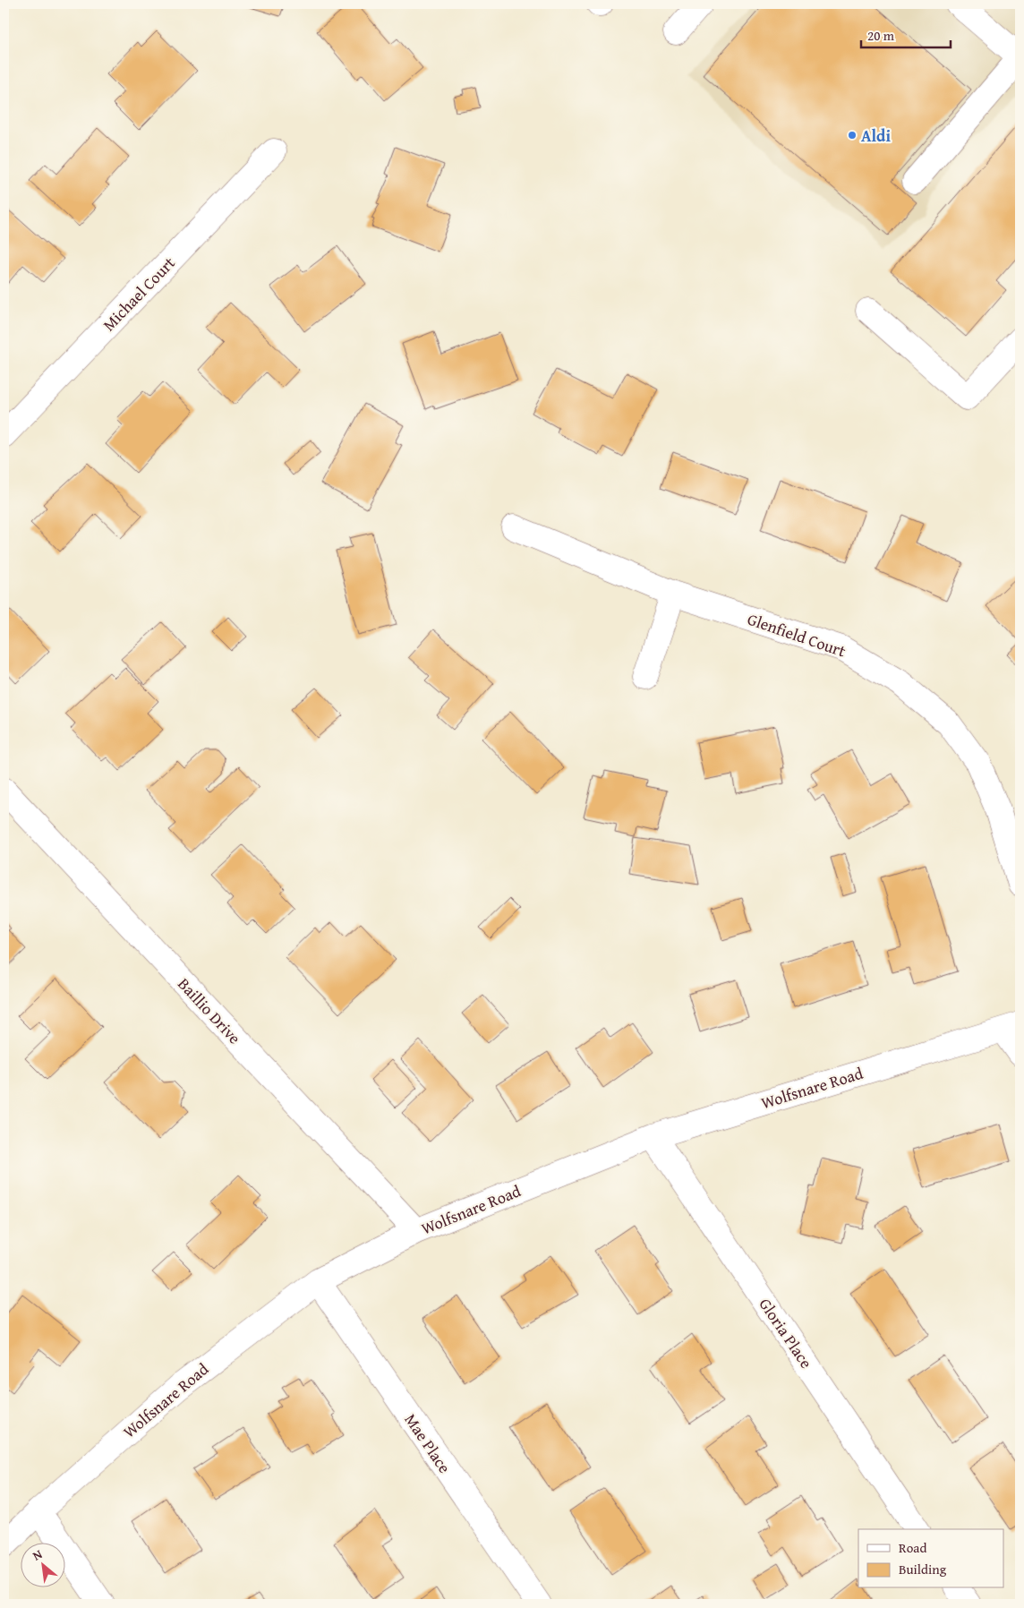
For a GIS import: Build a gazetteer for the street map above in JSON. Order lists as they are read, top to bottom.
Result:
{
  "streets": {
    "street": [
      "Michael Court",
      "Glenfield Court",
      "Baillio Drive",
      "Wolfsnare Road",
      "Gloria Place",
      "Mae Place"
    ]
  },
  "crossings": [
    ["Baillio Drive", "Wolfsnare Road"],
    ["Wolfsnare Road", "Gloria Place"],
    ["Wolfsnare Road", "Mae Place"]
  ],
  "places": ["Aldi"],
  "legend": ["Road", "Building"],
  "scale_bar": "20 m",
  "north": "top left"
}
